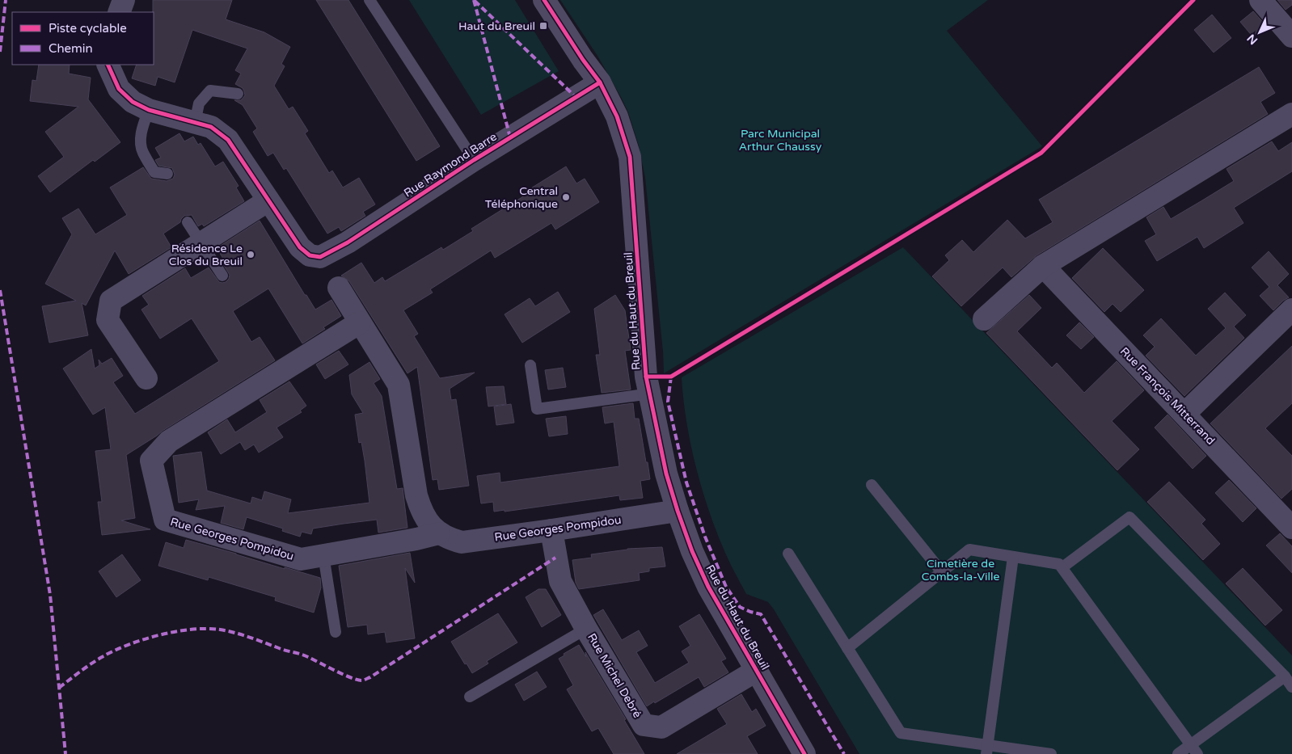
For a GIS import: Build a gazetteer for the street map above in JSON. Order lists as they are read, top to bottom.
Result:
{
  "streets": {
    "street": [
      "Rue Raymond Barre",
      "Rue du Haut du Breuil",
      "Rue François Mitterrand",
      "Rue Georges Pompidou",
      "Rue Michel Debré"
    ]
  },
  "crossings": [
    ["Rue Raymond Barre", "Rue du Haut du Breuil"],
    ["Rue du Haut du Breuil", "Rue Georges Pompidou"],
    ["Rue du Haut du Breuil", "Rue Michel Debré"],
    ["Rue Georges Pompidou", "Rue Michel Debré"]
  ],
  "parks": ["Parc Municipal Arthur Chaussy", "Cimetière de Combs-la-Ville"],
  "places": {
    "transit": ["Haut du Breuil"],
    "other": ["Central Téléphonique", "Résidence Le Clos du Breuil"]
  },
  "legend": ["Piste cyclable", "Chemin"],
  "north": "bottom left"
}
